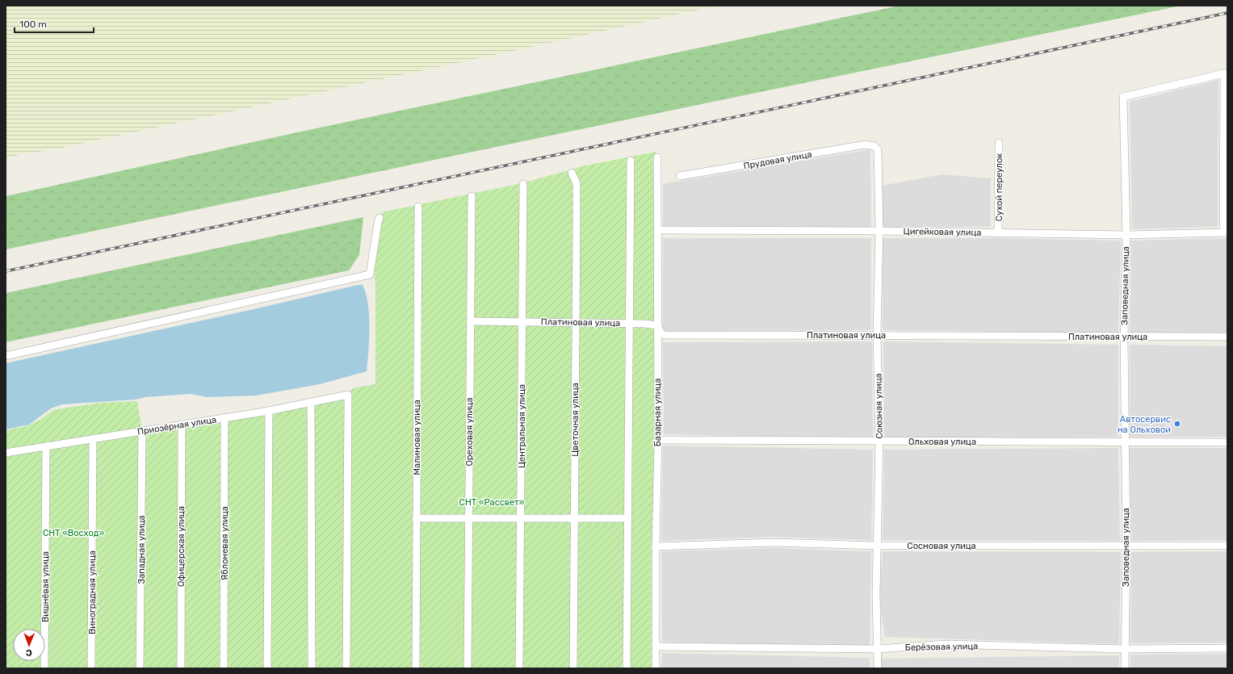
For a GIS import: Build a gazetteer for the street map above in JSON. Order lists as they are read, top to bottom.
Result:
{
  "streets": {
    "street": [
      "Прудовая улица",
      "Сухой переулок",
      "Цигейковая улица",
      "Заповедная улица",
      "Платиновая улица",
      "Союзная улица",
      "Базарная улица",
      "Цветочная улица",
      "Приозёрная улица",
      "Центральная улица",
      "Ореховая улица",
      "Малиновая улица",
      "Ольховая улица",
      "Яблоневая улица",
      "Сосновая улица",
      "Офицерская улица",
      "Западная улица",
      "Вишнёвая улица",
      "Виноградная улица",
      "Берёзовая улица"
    ]
  },
  "crossings": [
    ["Прудовая улица", "Союзная улица"],
    ["Сухой переулок", "Цигейковая улица"],
    ["Цигейковая улица", "Заповедная улица"],
    ["Цигейковая улица", "Союзная улица"],
    ["Цигейковая улица", "Базарная улица"],
    ["Заповедная улица", "Платиновая улица"],
    ["Заповедная улица", "Ольховая улица"],
    ["Заповедная улица", "Сосновая улица"],
    ["Заповедная улица", "Берёзовая улица"],
    ["Платиновая улица", "Союзная улица"],
    ["Платиновая улица", "Базарная улица"],
    ["Платиновая улица", "Цветочная улица"],
    ["Платиновая улица", "Центральная улица"],
    ["Платиновая улица", "Ореховая улица"],
    ["Союзная улица", "Ольховая улица"],
    ["Союзная улица", "Сосновая улица"],
    ["Союзная улица", "Берёзовая улица"],
    ["Базарная улица", "Ольховая улица"],
    ["Базарная улица", "Сосновая улица"],
    ["Базарная улица", "Берёзовая улица"],
    ["Приозёрная улица", "Яблоневая улица"],
    ["Приозёрная улица", "Офицерская улица"],
    ["Приозёрная улица", "Западная улица"],
    ["Приозёрная улица", "Вишнёвая улица"],
    ["Приозёрная улица", "Виноградная улица"]
  ],
  "parks": ["СНТ «Рассвет»", "СНТ «Восход»"],
  "places": ["Автосервис на Ольховой"],
  "scale_bar": "100 m",
  "north": "bottom"
}
